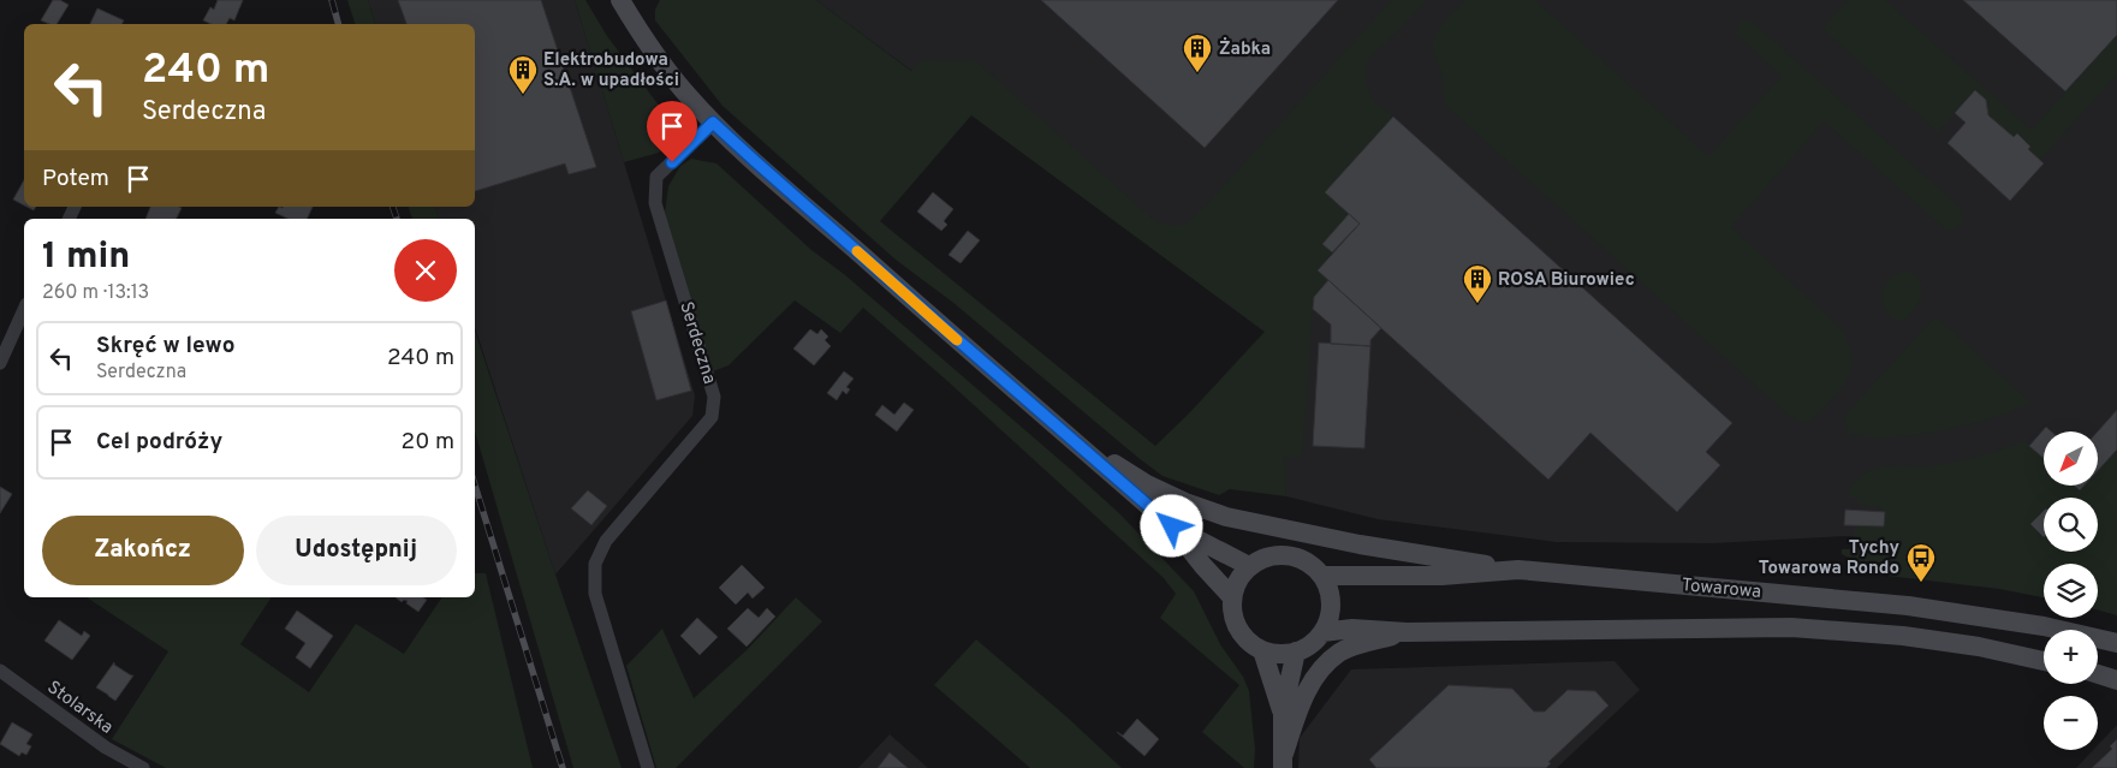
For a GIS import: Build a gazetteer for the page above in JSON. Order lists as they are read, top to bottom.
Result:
{
  "streets": {
    "street": ["Serdeczna", "Towarowa", "Stolarska"]
  },
  "places": {
    "building": ["Żabka", "Elektrobudowa S.A. w upadłości", "ROSA Biurowiec"],
    "bus stop": ["Tychy Towarowa Rondo"]
  },
  "north": "bottom left",
  "page": {
    "turn": ["240 m", "Serdeczna"],
    "then": "Potem",
    "heading": ["1 min", "260 m · 13:13"],
    "list": [
      {
        "name": "Skręć w lewo",
        "note": "Serdeczna",
        "value": "240 m"
      },
      {
        "name": "Cel podróży",
        "value": "20 m"
      }
    ],
    "map_buttons": ["+", "−"],
    "buttons": ["Zakończ", "Udostępnij"]
  }
}
